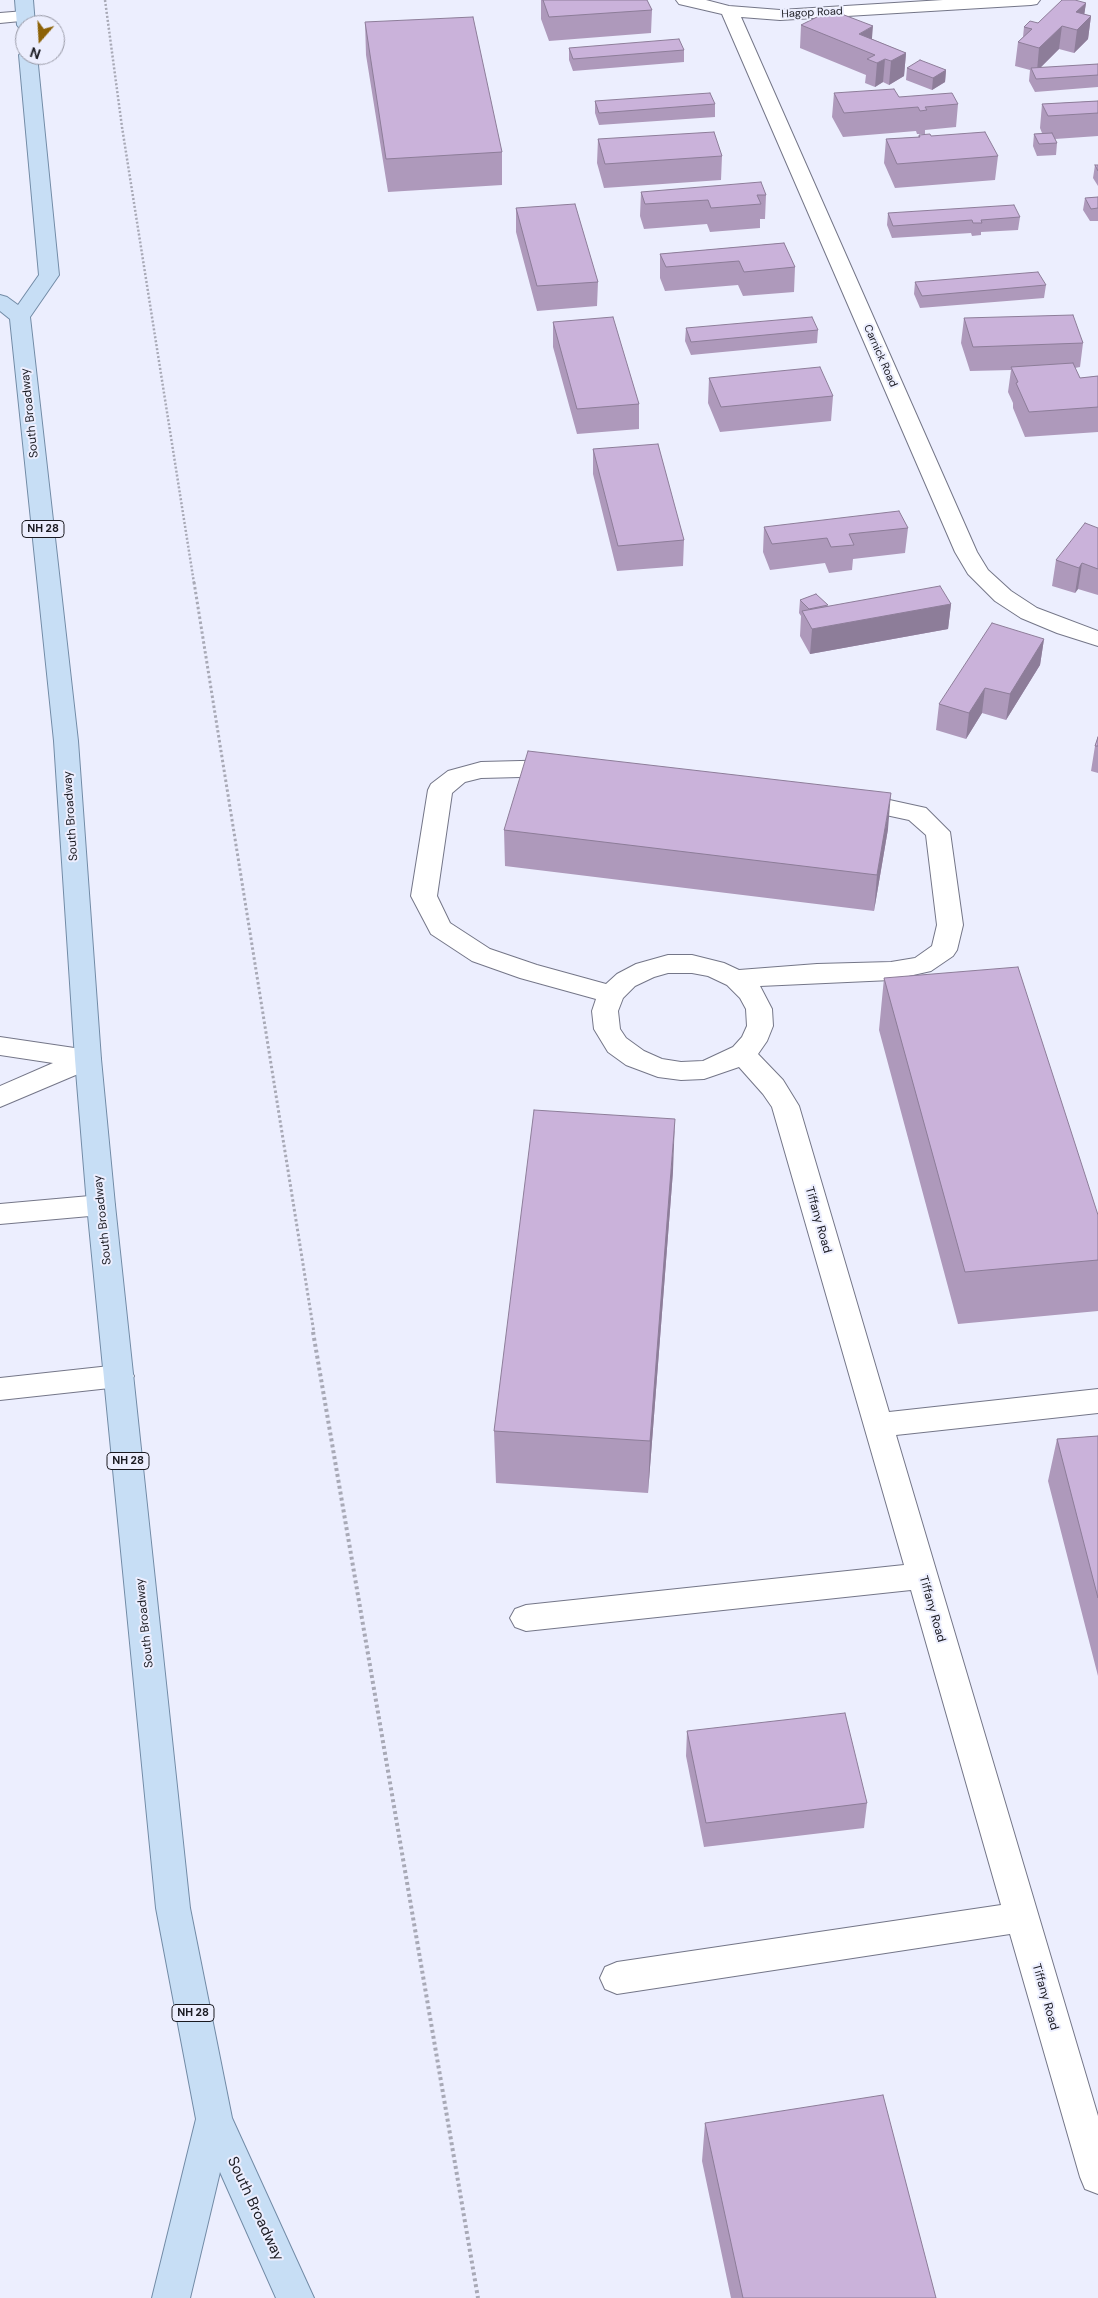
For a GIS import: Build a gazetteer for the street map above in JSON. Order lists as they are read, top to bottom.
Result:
{
  "streets": {
    "main road": ["South Broadway", "NH 28"],
    "street": ["Hagop Road", "Carnick Road", "Tiffany Road"]
  },
  "crossings": [
    ["Hagop Road", "Carnick Road"]
  ],
  "north": "bottom"
}
